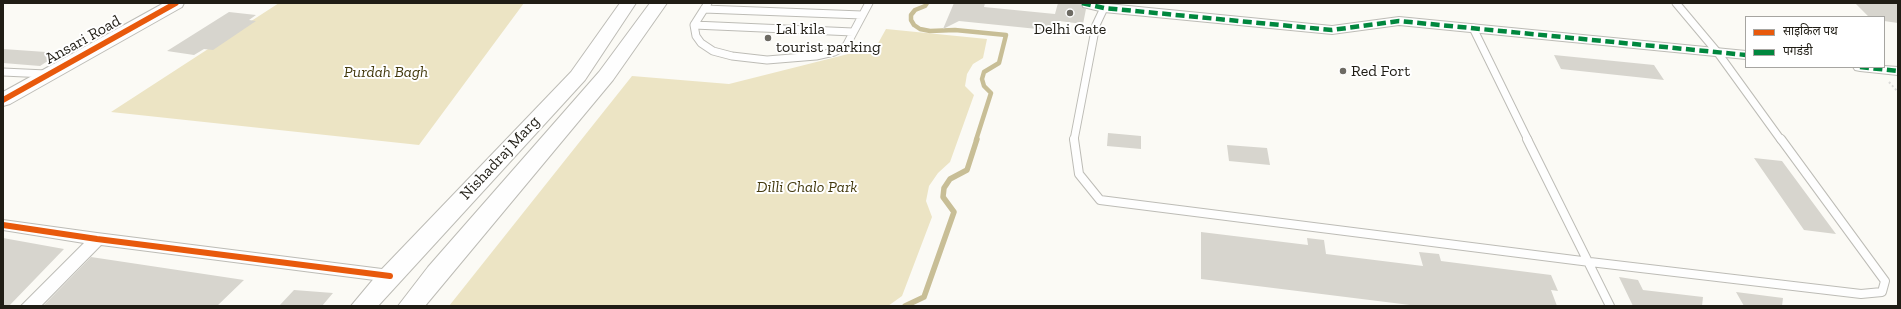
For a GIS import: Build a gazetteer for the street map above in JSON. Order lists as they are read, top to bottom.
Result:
{
  "streets": {
    "main road": ["Ansari Road", "Nishadraj Marg"]
  },
  "parks": ["Purdah Bagh", "Dilli Chalo Park"],
  "places": ["Delhi Gate", "Lal kila tourist parking", "Red Fort"],
  "legend": ["साइकिल पथ", "पगडंडी"]
}
